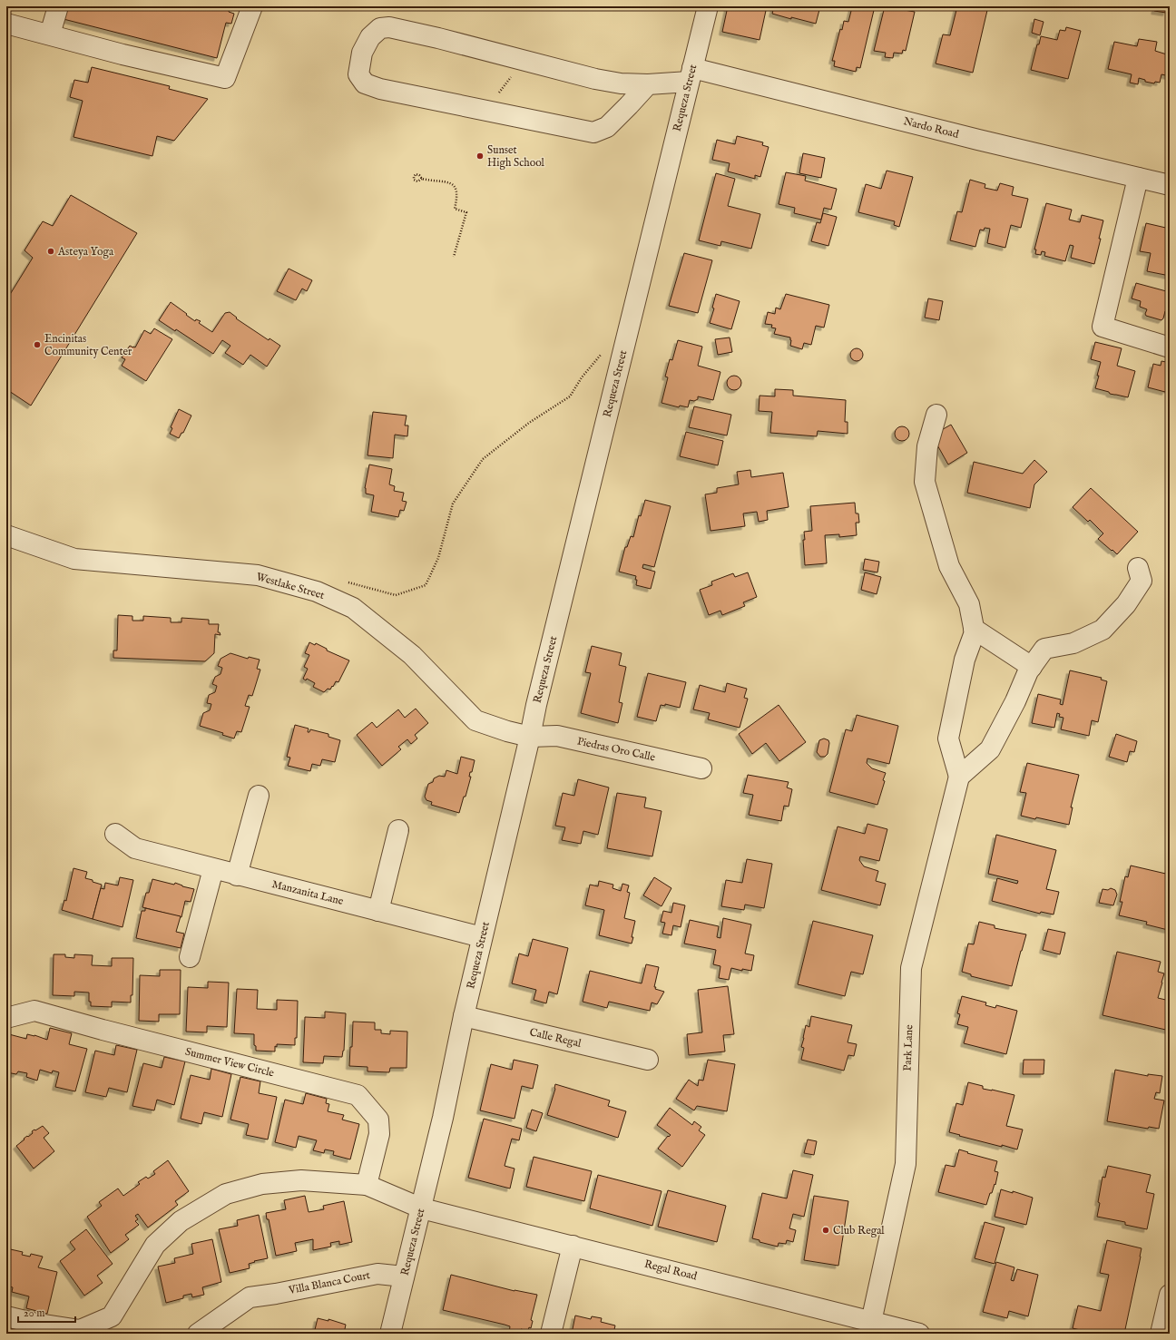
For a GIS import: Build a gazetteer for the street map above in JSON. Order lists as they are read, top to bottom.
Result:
{
  "streets": {
    "street": [
      "Requeza Street",
      "Nardo Road",
      "Westlake Street",
      "Piedras Oro Calle",
      "Manzanita Lane",
      "Calle Regal",
      "Park Lane",
      "Summer View Circle",
      "Regal Road",
      "Villa Blanca Court"
    ]
  },
  "crossings": [
    ["Requeza Street", "Nardo Road"],
    ["Requeza Street", "Westlake Street"],
    ["Requeza Street", "Piedras Oro Calle"],
    ["Requeza Street", "Manzanita Lane"],
    ["Requeza Street", "Calle Regal"],
    ["Requeza Street", "Regal Road"],
    ["Requeza Street", "Villa Blanca Court"],
    ["Westlake Street", "Piedras Oro Calle"],
    ["Park Lane", "Regal Road"]
  ],
  "places": [
    "Sunset High School",
    "Asteya Yoga",
    "Encinitas Community Center",
    "Club Regal"
  ],
  "scale_bar": "20 m"
}
